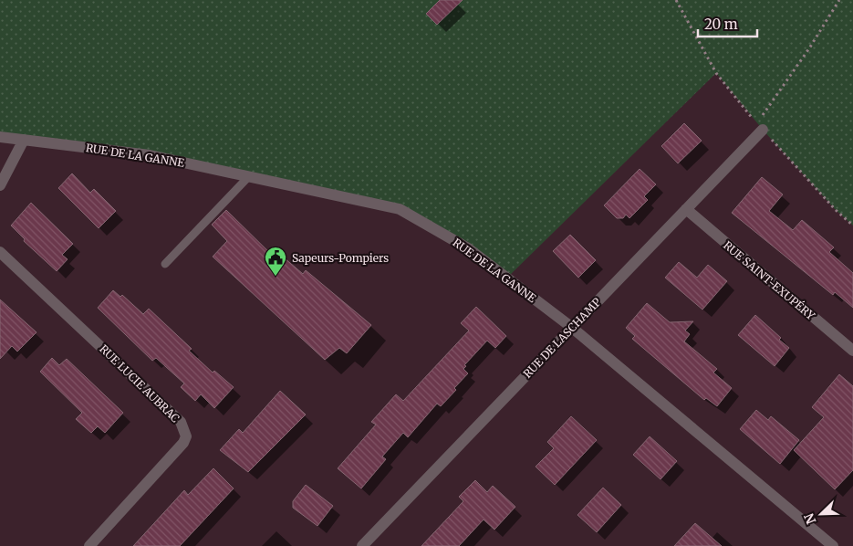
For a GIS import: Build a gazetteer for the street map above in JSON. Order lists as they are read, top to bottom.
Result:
{
  "streets": {
    "street": [
      "RUE DE LA GANNE",
      "RUE SAINT-EXUPÉRY",
      "RUE DE LASCHAMP",
      "RUE LUCIE AUBRAC"
    ]
  },
  "crossings": [
    ["RUE DE LA GANNE", "RUE DE LASCHAMP"],
    ["RUE SAINT-EXUPÉRY", "RUE DE LASCHAMP"]
  ],
  "places": {
    "public building": ["Sapeurs-Pompiers"]
  },
  "scale_bar": "20 m",
  "north": "bottom left"
}
